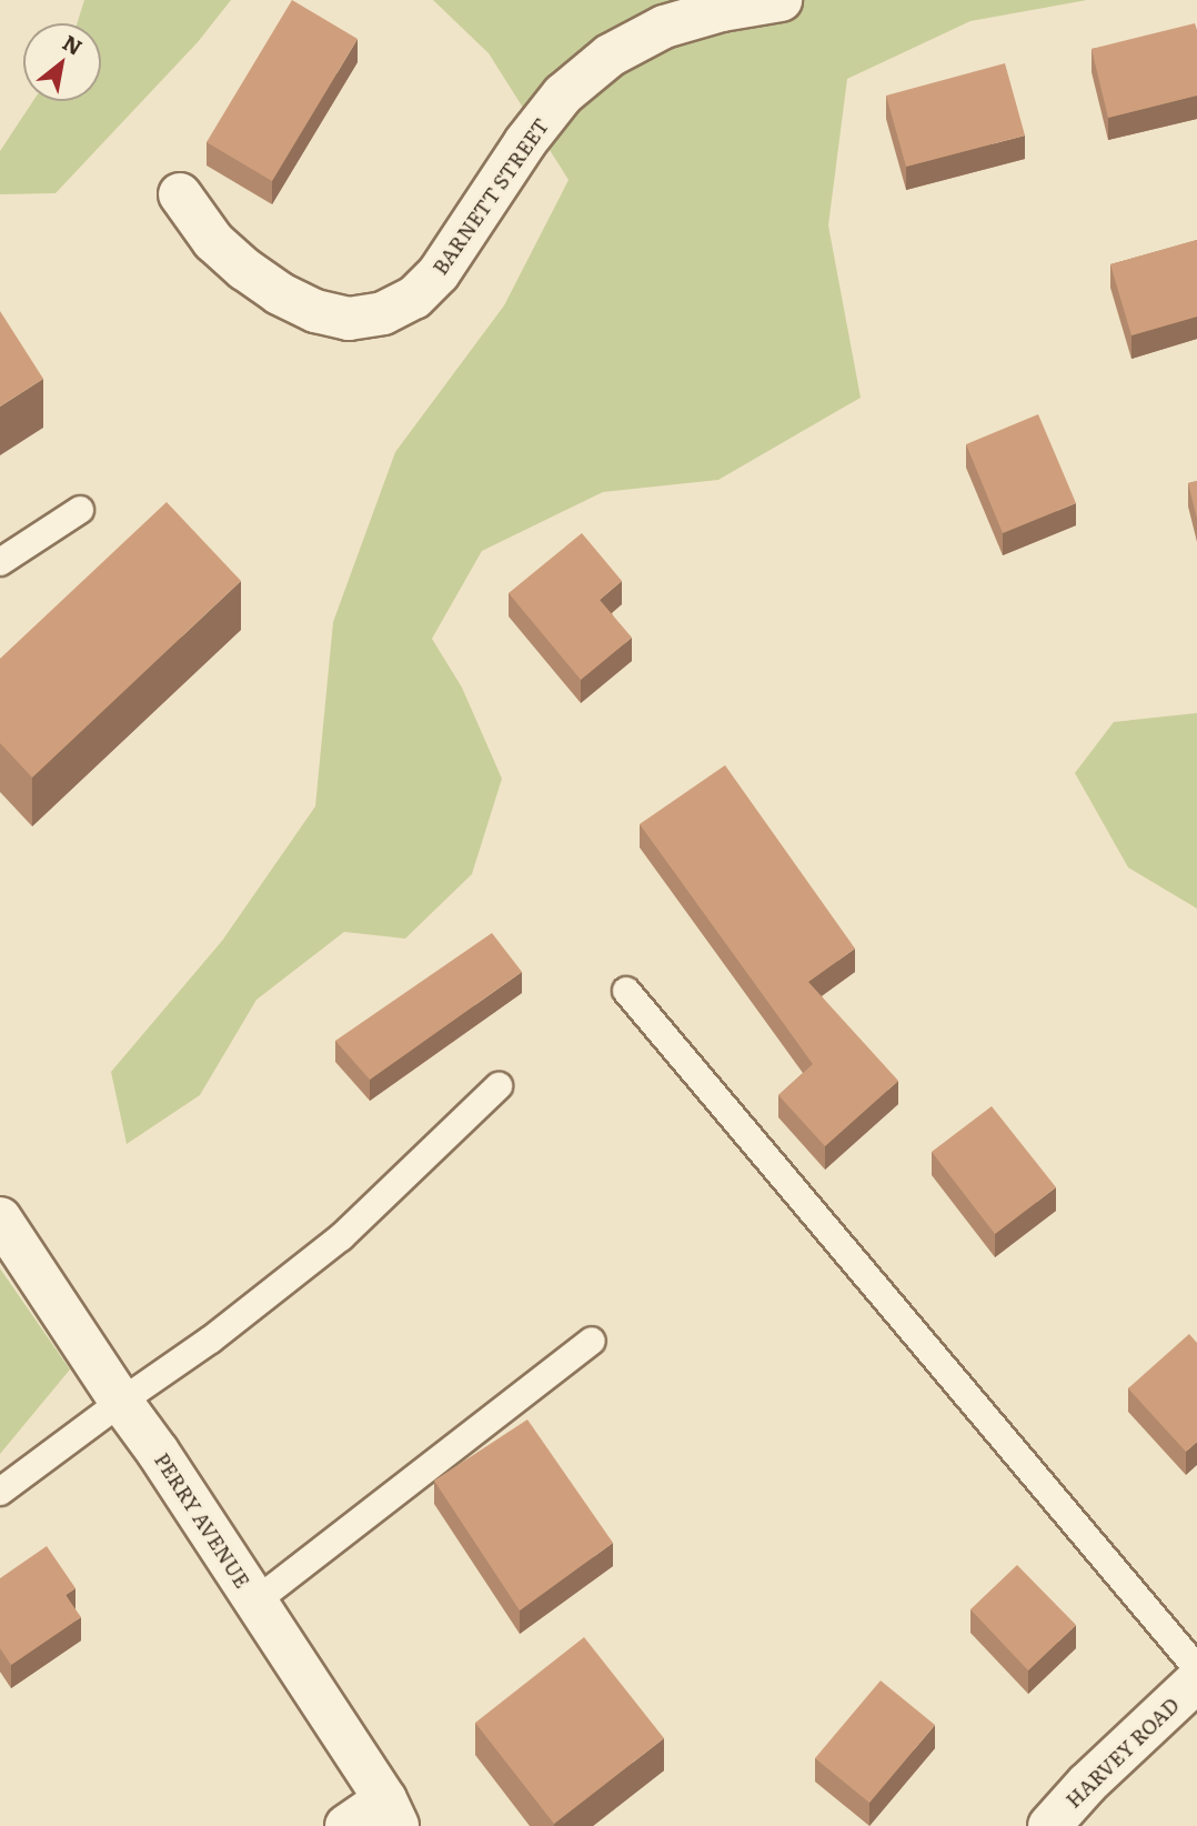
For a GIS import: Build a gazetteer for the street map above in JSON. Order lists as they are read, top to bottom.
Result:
{
  "streets": {
    "street": ["BARNETT STREET", "PERRY AVENUE", "HARVEY ROAD"]
  },
  "north": "top right"
}
